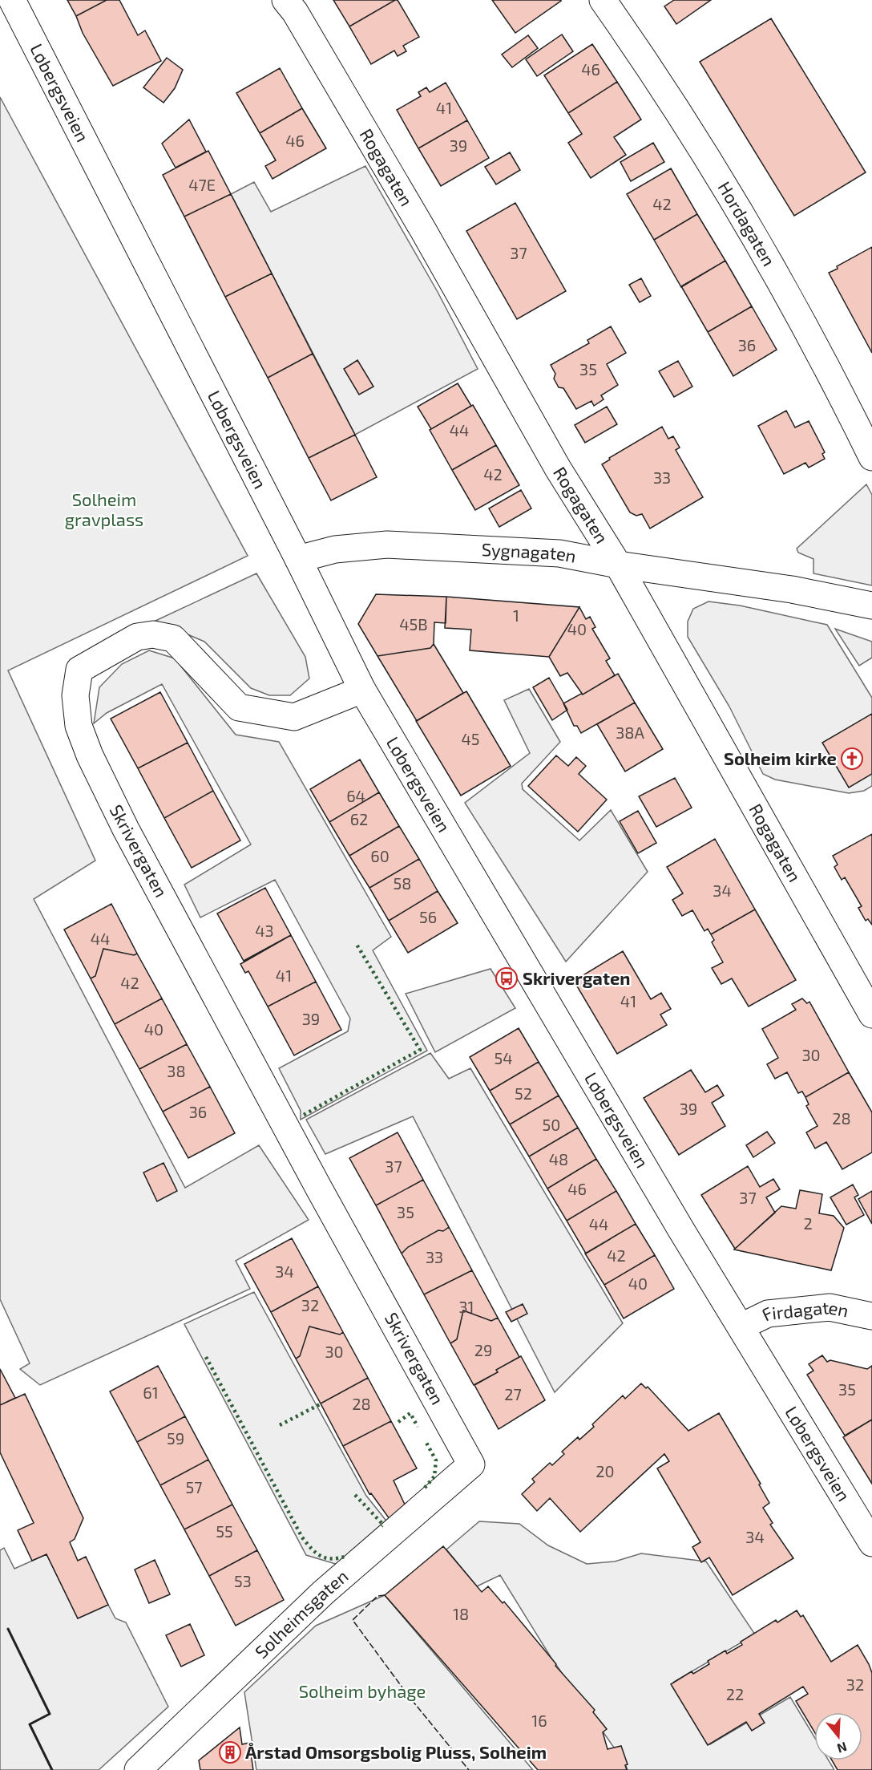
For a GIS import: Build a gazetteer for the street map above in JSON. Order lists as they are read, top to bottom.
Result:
{
  "streets": {
    "street": [
      "Løbergsveien",
      "Rogagaten",
      "Hordagaten",
      "Sygnagaten",
      "Skrivergaten",
      "Firdagaten",
      "Solheimsgaten"
    ]
  },
  "crossings": [
    ["Løbergsveien", "Sygnagaten"],
    ["Løbergsveien", "Skrivergaten"],
    ["Løbergsveien", "Firdagaten"],
    ["Rogagaten", "Sygnagaten"],
    ["Skrivergaten", "Solheimsgaten"]
  ],
  "parks": ["Solheim gravplass", "Solheim byhage"],
  "places": {
    "church": ["Solheim kirke"],
    "bus stop": ["Skrivergaten"],
    "building": ["Årstad Omsorgsbolig Pluss, Solheim"]
  },
  "house_numbers": [
    "46",
    "41",
    "46",
    "39",
    "47E",
    "42",
    "37",
    "36",
    "35",
    "44",
    "42",
    "33",
    "1",
    "45B",
    "40",
    "38A",
    "45",
    "64",
    "62",
    "60",
    "58",
    "34",
    "56",
    "43",
    "44",
    "41",
    "42",
    "41",
    "39",
    "40",
    "30",
    "54",
    "38",
    "52",
    "39",
    "36",
    "28",
    "50",
    "48",
    "37",
    "46",
    "37",
    "35",
    "2",
    "44",
    "42",
    "33",
    "34",
    "40",
    "32",
    "31",
    "29",
    "30",
    "35",
    "61",
    "27",
    "28",
    "59",
    "20",
    "57",
    "55",
    "34",
    "53",
    "18",
    "32",
    "22",
    "16"
  ],
  "north": "bottom"
}
